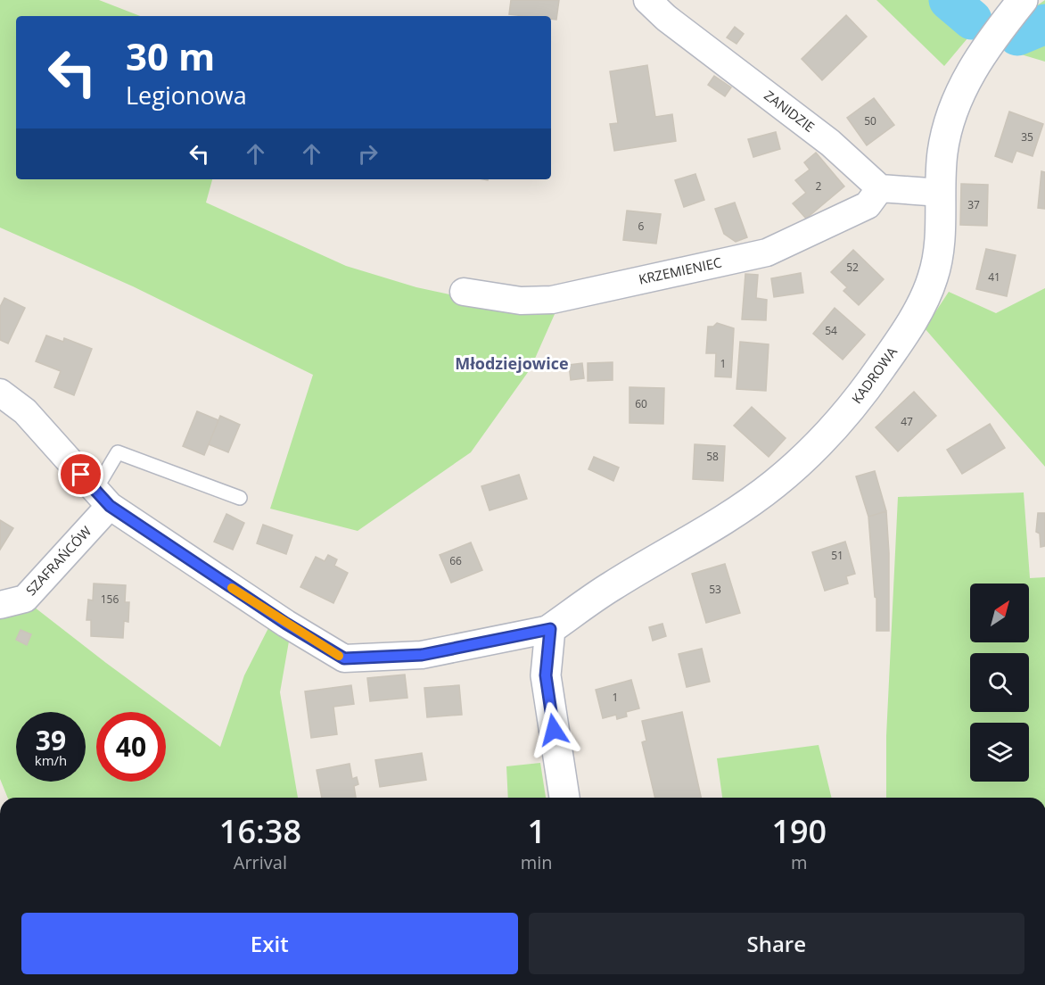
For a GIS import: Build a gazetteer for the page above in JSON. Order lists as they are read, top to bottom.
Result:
{
  "streets": {
    "street": [
      "ZANIDZIE",
      "KRZEMIENIEC",
      "KADROWA",
      "SZAFRAŃCÓW"
    ]
  },
  "crossings": [
    ["ZANIDZIE", "KRZEMIENIEC"]
  ],
  "districts": ["Młodziejowice"],
  "house_numbers": [
    "50",
    "35",
    "2",
    "37",
    "6",
    "52",
    "41",
    "54",
    "1",
    "60",
    "47",
    "58",
    "51",
    "66",
    "53",
    "156",
    "1"
  ],
  "north": "top right",
  "page": {
    "turn": ["30 m", "Legionowa"],
    "speed": "39 km/h",
    "limit": "40",
    "eta": [
      "16:38",
      "Arrival",
      "1",
      "min",
      "190",
      "m"
    ],
    "buttons": ["Exit", "Share"]
  }
}
